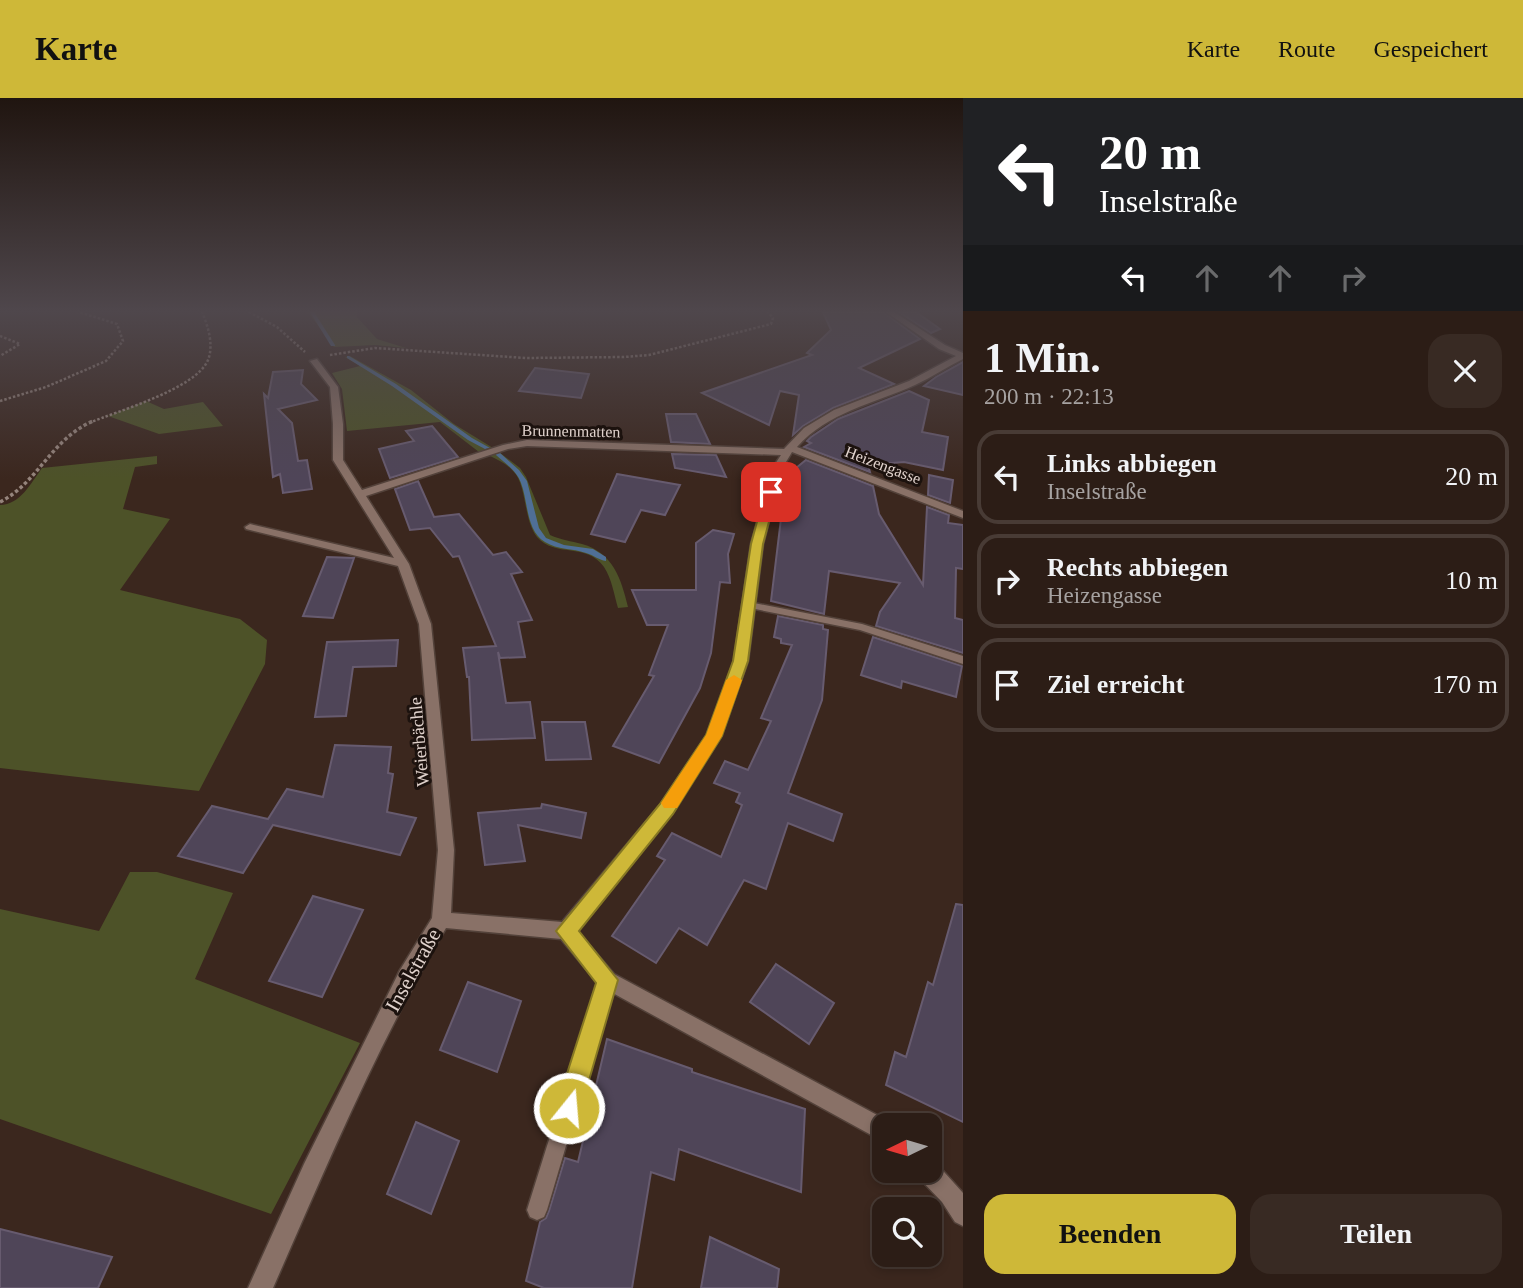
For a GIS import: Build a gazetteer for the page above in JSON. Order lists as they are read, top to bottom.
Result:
{
  "streets": {
    "street": [
      "Brunnenmatten",
      "Heizengasse",
      "Weierbächle",
      "Inselstraße"
    ]
  },
  "crossings": [
    ["Brunnenmatten", "Heizengasse"],
    ["Brunnenmatten", "Weierbächle"],
    ["Weierbächle", "Inselstraße"]
  ],
  "north": "left",
  "page": {
    "header": "Karte",
    "nav": ["Karte", "Route", "Gespeichert"],
    "turn": ["20 m", "Inselstraße"],
    "heading": ["1 Min.", "200 m · 22:13"],
    "list": [
      {
        "name": "Links abbiegen",
        "note": "Inselstraße",
        "value": "20 m"
      },
      {
        "name": "Rechts abbiegen",
        "note": "Heizengasse",
        "value": "10 m"
      },
      {
        "name": "Ziel erreicht",
        "value": "170 m"
      }
    ],
    "buttons": ["Beenden", "Teilen"]
  }
}
